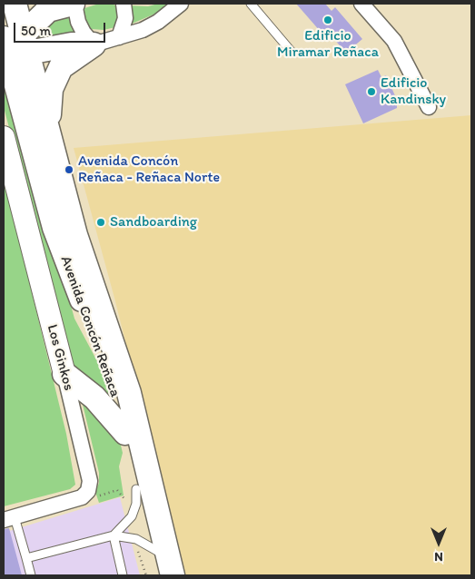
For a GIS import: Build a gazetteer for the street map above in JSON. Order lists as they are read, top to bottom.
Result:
{
  "streets": {
    "main road": ["Avenida Concón Reñaca"],
    "street": ["Los Ginkos"]
  },
  "places": [
    "Edificio Miramar Reñaca",
    "Edificio Kandinsky",
    "Avenida Concón Reñaca - Reñaca Norte",
    "Sandboarding"
  ],
  "scale_bar": "50 m",
  "north": "bottom"
}
